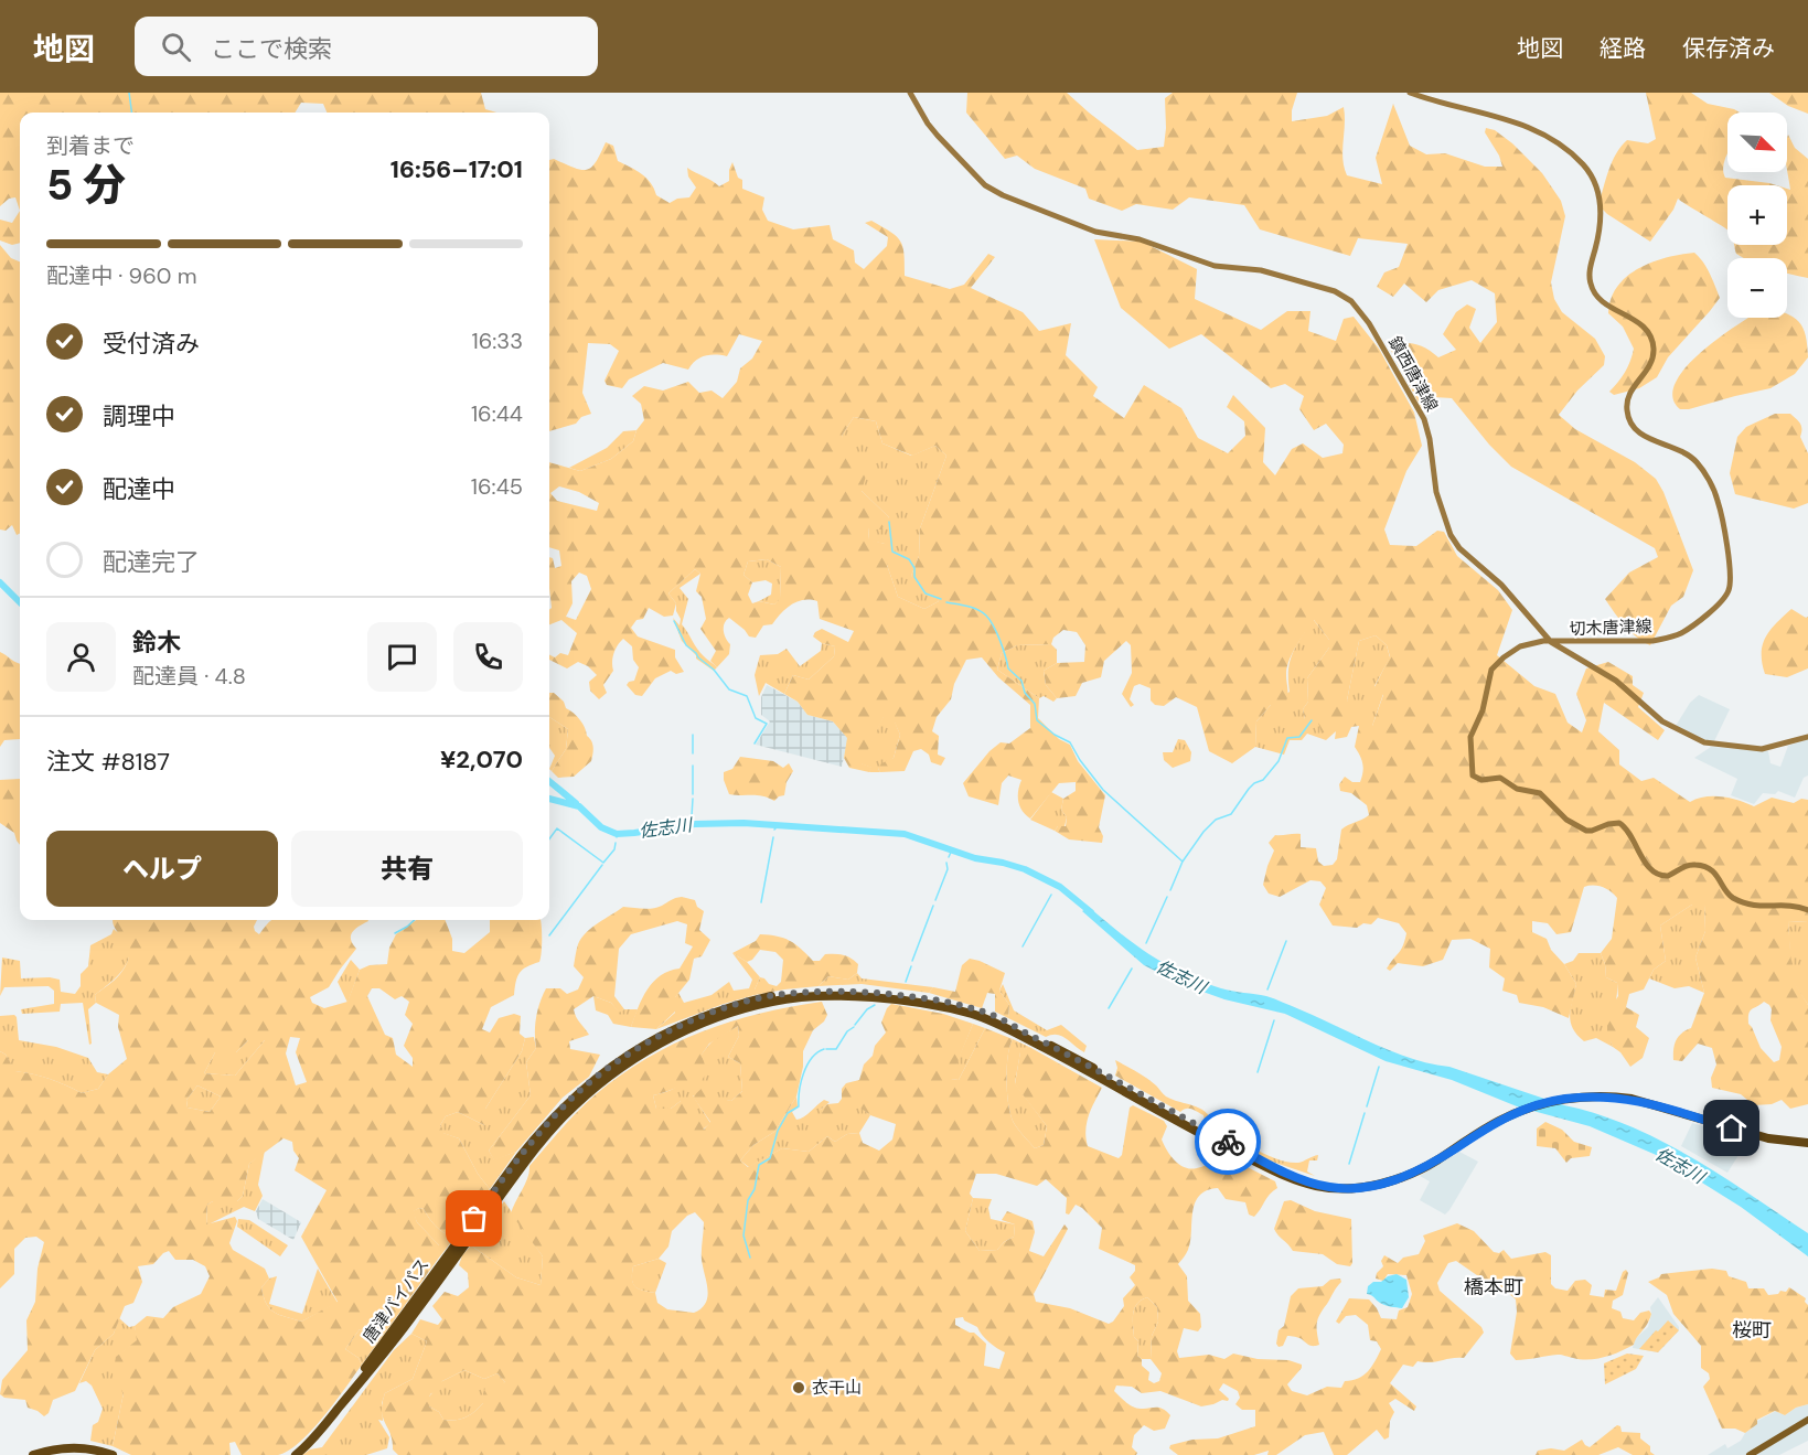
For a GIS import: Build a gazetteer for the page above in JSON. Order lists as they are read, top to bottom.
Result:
{
  "streets": {
    "highway": ["唐津バイパス"],
    "main road": ["鎮西唐津線", "切木唐津線"]
  },
  "crossings": [
    ["鎮西唐津線", "切木唐津線"]
  ],
  "districts": ["橋本町", "桜町"],
  "water": ["佐志川"],
  "places": ["衣干山"],
  "north": "bottom right",
  "page": {
    "header": "地図",
    "search": "ここで検索",
    "nav": ["地図", "経路", "保存済み"],
    "map_buttons": ["+", "−"],
    "heading": ["5 分", "到着まで", "16:56–17:01"],
    "panel": [
      "鈴木",
      "配達員 · 4.8",
      "注文 #8187",
      "¥2,070"
    ],
    "bar": "配達中 · 960 m",
    "list": [
      ["受付済み", "16:33"],
      ["調理中", "16:44"],
      ["配達中", "16:45"],
      "配達完了"
    ],
    "buttons": ["ヘルプ", "共有"]
  }
}
